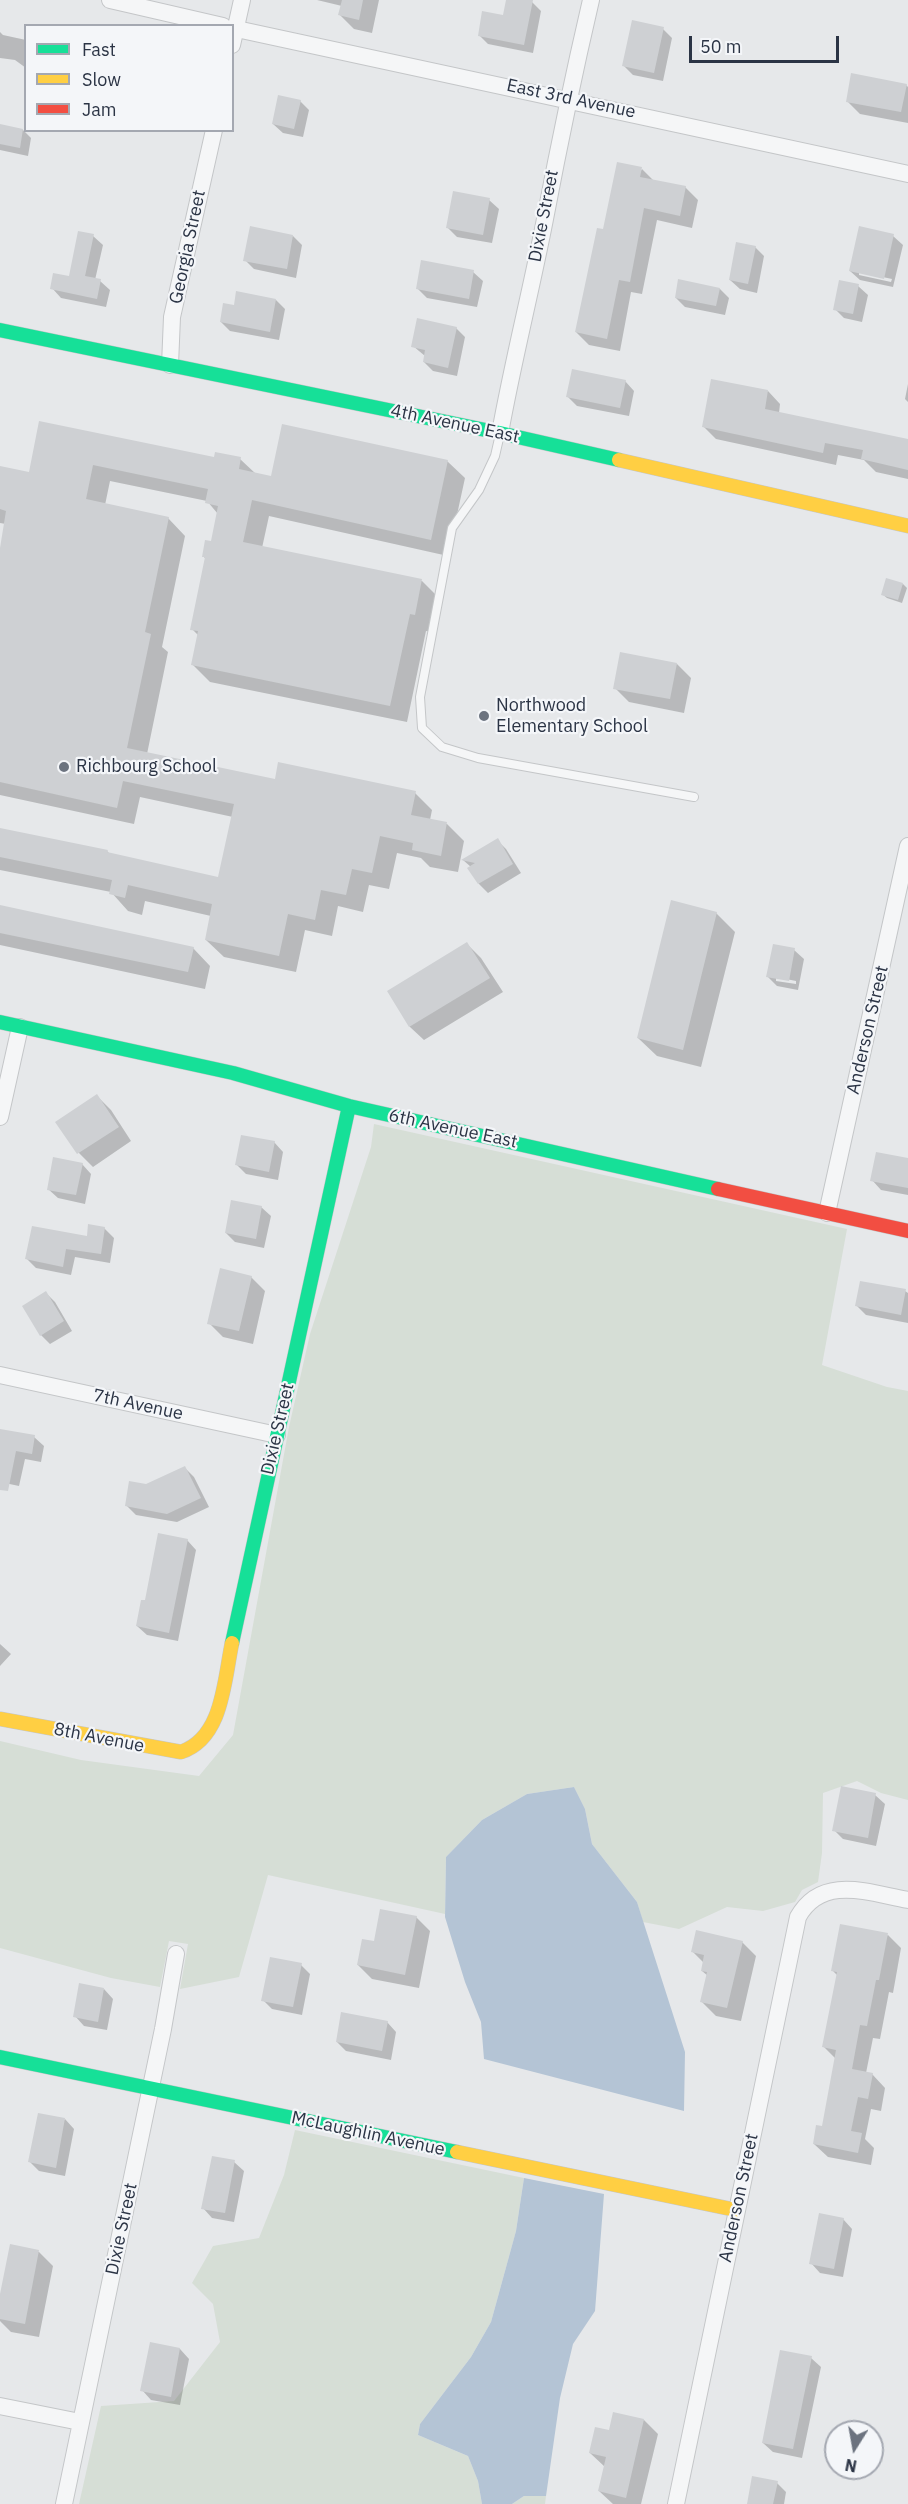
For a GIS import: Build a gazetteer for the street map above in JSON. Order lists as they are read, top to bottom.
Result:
{
  "streets": {
    "street": [
      "East 3rd Avenue",
      "Dixie Street",
      "Georgia Street",
      "4th Avenue East",
      "Anderson Street",
      "6th Avenue East",
      "7th Avenue",
      "8th Avenue",
      "McLaughlin Avenue"
    ]
  },
  "crossings": [
    ["East 3rd Avenue", "Dixie Street"],
    ["Dixie Street", "4th Avenue East"],
    ["Dixie Street", "6th Avenue East"],
    ["Dixie Street", "7th Avenue"],
    ["Dixie Street", "8th Avenue"],
    ["Dixie Street", "McLaughlin Avenue"],
    ["Georgia Street", "4th Avenue East"],
    ["Anderson Street", "6th Avenue East"],
    ["Anderson Street", "McLaughlin Avenue"]
  ],
  "places": ["Northwood Elementary School", "Richbourg School"],
  "legend": ["Fast", "Slow", "Jam"],
  "scale_bar": "50 m",
  "north": "bottom"
}
